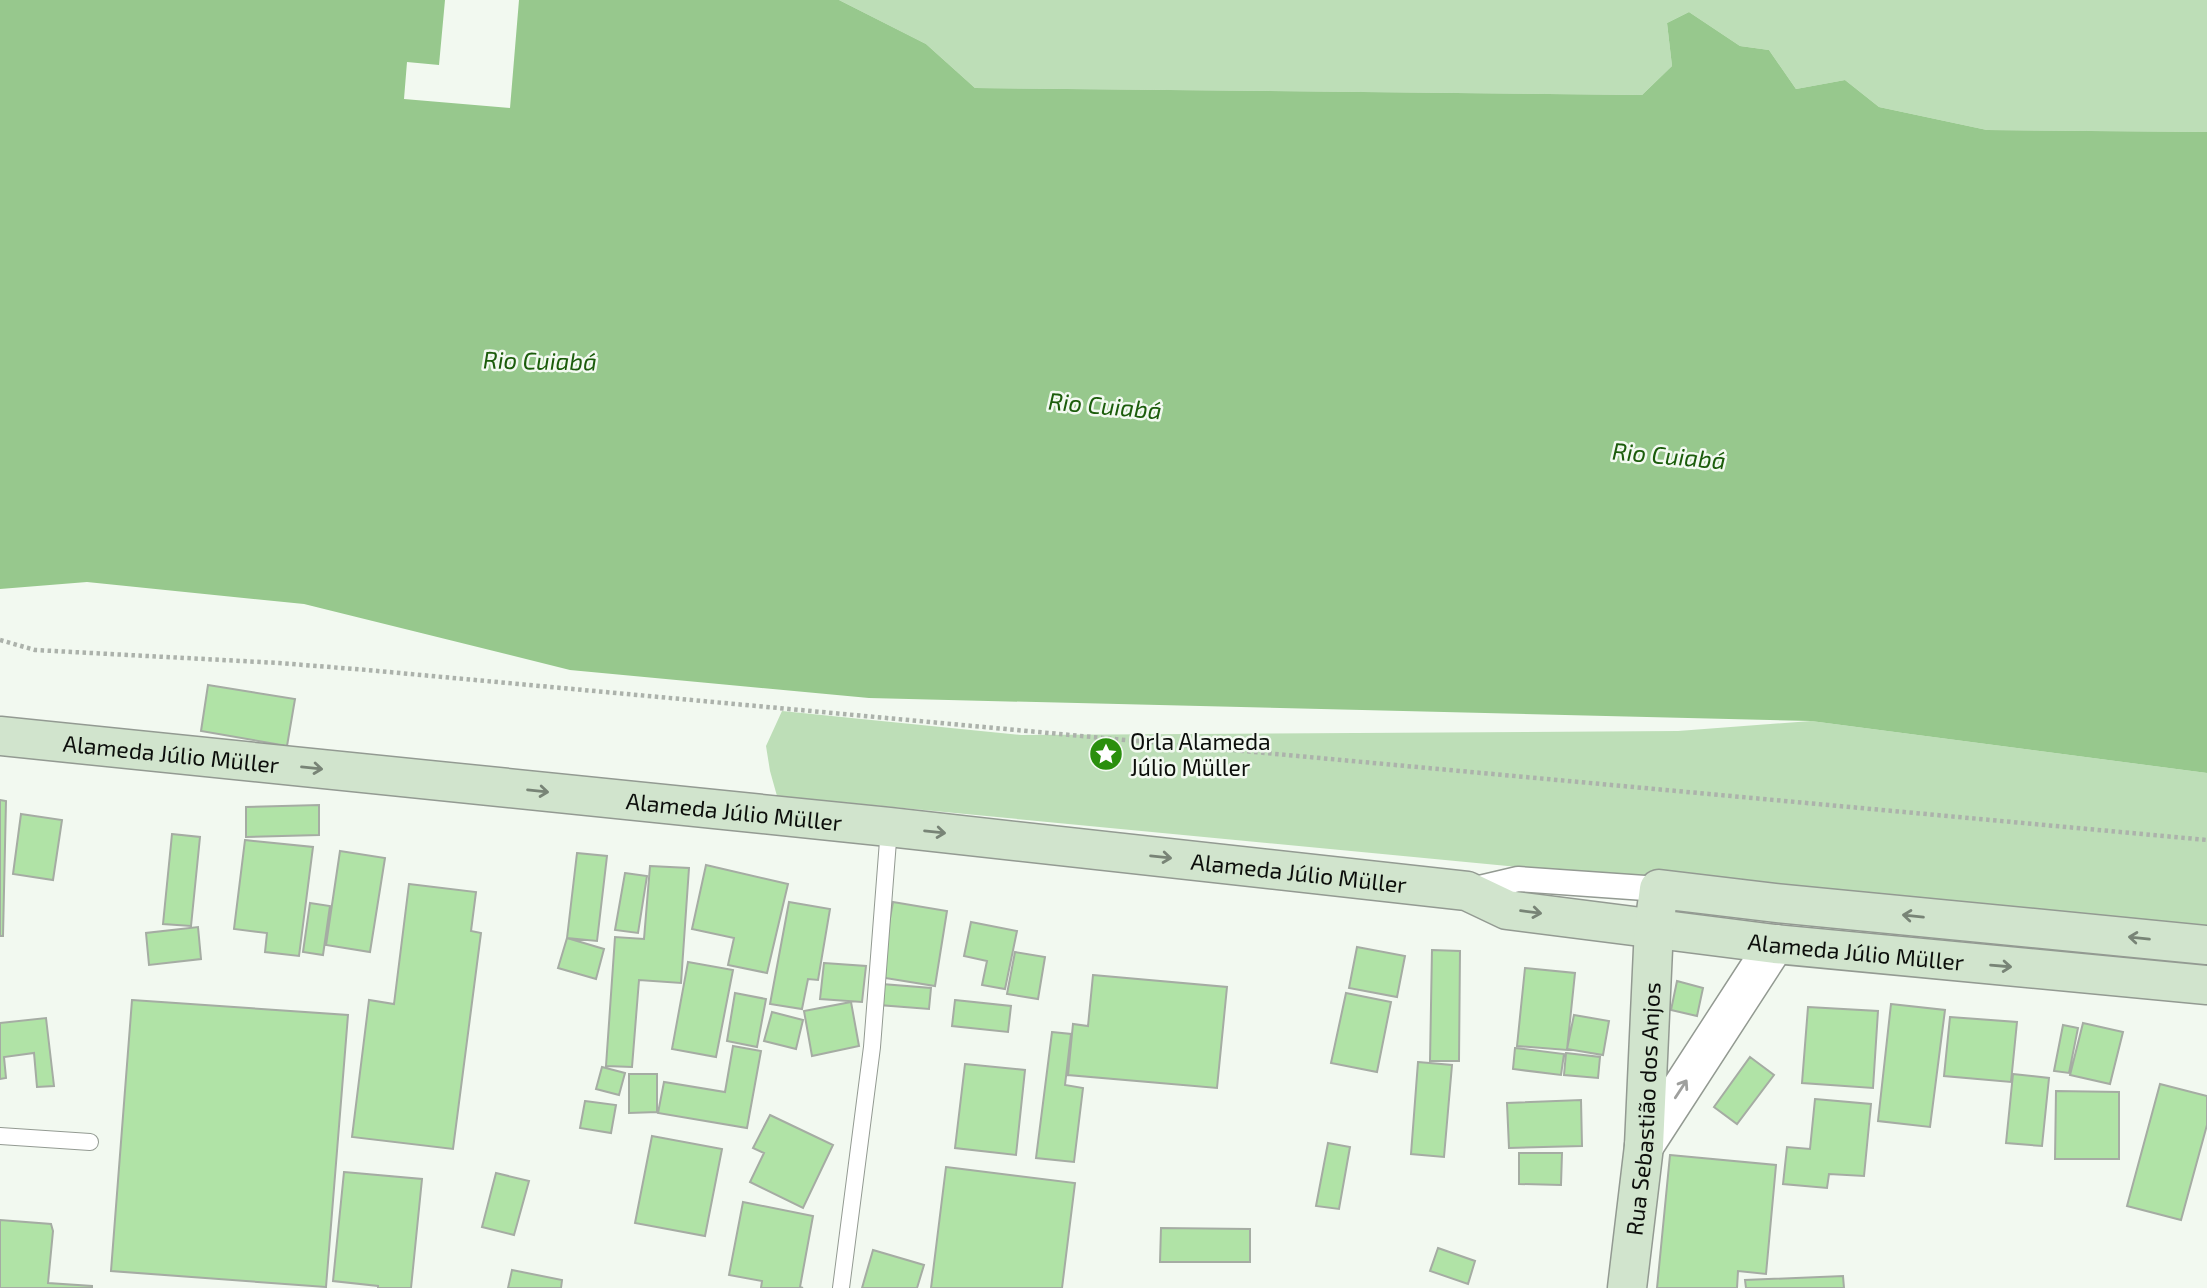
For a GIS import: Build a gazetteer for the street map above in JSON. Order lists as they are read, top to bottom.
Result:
{
  "streets": {
    "main road": ["Alameda Júlio Müller", "Rua Sebastião dos Anjos"]
  },
  "crossings": [
    ["Alameda Júlio Müller", "Rua Sebastião dos Anjos"]
  ],
  "water": ["Rio Cuiabá"],
  "places": {
    "place": ["Orla Alameda Júlio Müller"]
  }
}
